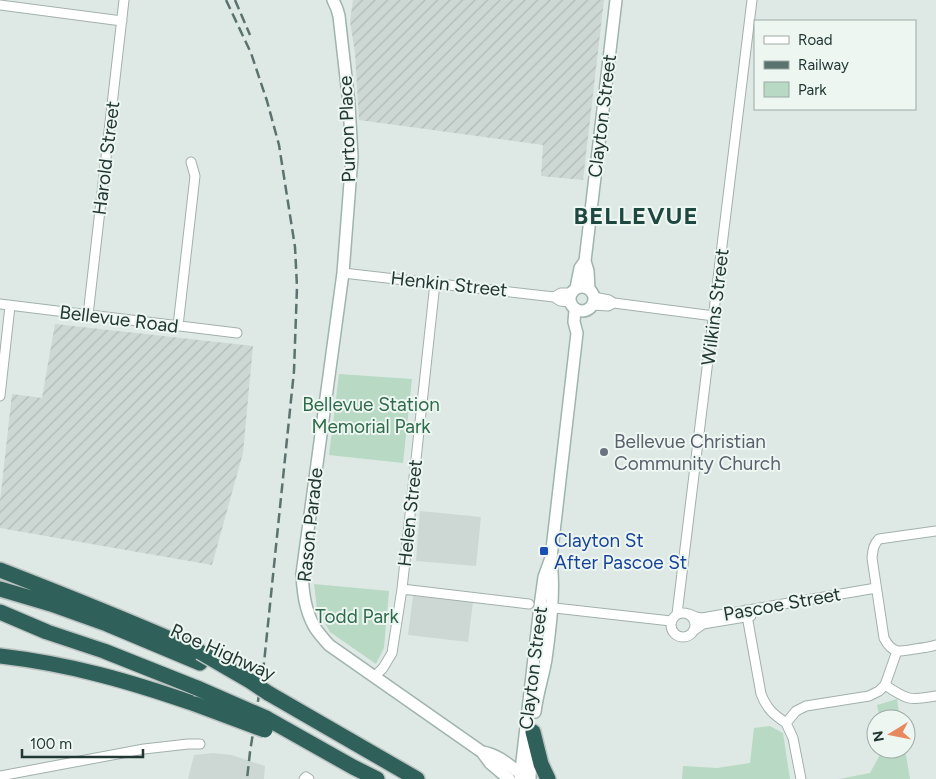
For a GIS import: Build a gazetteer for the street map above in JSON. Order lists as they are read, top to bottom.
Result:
{
  "streets": {
    "highway": ["Roe Highway"],
    "main road": ["Clayton Street", "Purton Place", "Rason Parade"],
    "street": [
      "Harold Street",
      "Henkin Street",
      "Wilkins Street",
      "Bellevue Road",
      "Helen Street",
      "Pascoe Street"
    ]
  },
  "crossings": [
    ["Clayton Street", "Henkin Street"],
    ["Clayton Street", "Rason Parade"],
    ["Purton Place", "Henkin Street"],
    ["Purton Place", "Rason Parade"],
    ["Harold Street", "Bellevue Road"],
    ["Henkin Street", "Wilkins Street"],
    ["Henkin Street", "Helen Street"],
    ["Henkin Street", "Rason Parade"],
    ["Wilkins Street", "Pascoe Street"],
    ["Helen Street", "Rason Parade"]
  ],
  "districts": ["BELLEVUE"],
  "parks": ["Bellevue Station Memorial Park", "Todd Park"],
  "places": {
    "other": ["Bellevue Christian Community Church"],
    "transit": ["Clayton St After Pascoe St"]
  },
  "legend": ["Road", "Railway", "Park"],
  "scale_bar": "100 m",
  "north": "left"
}
